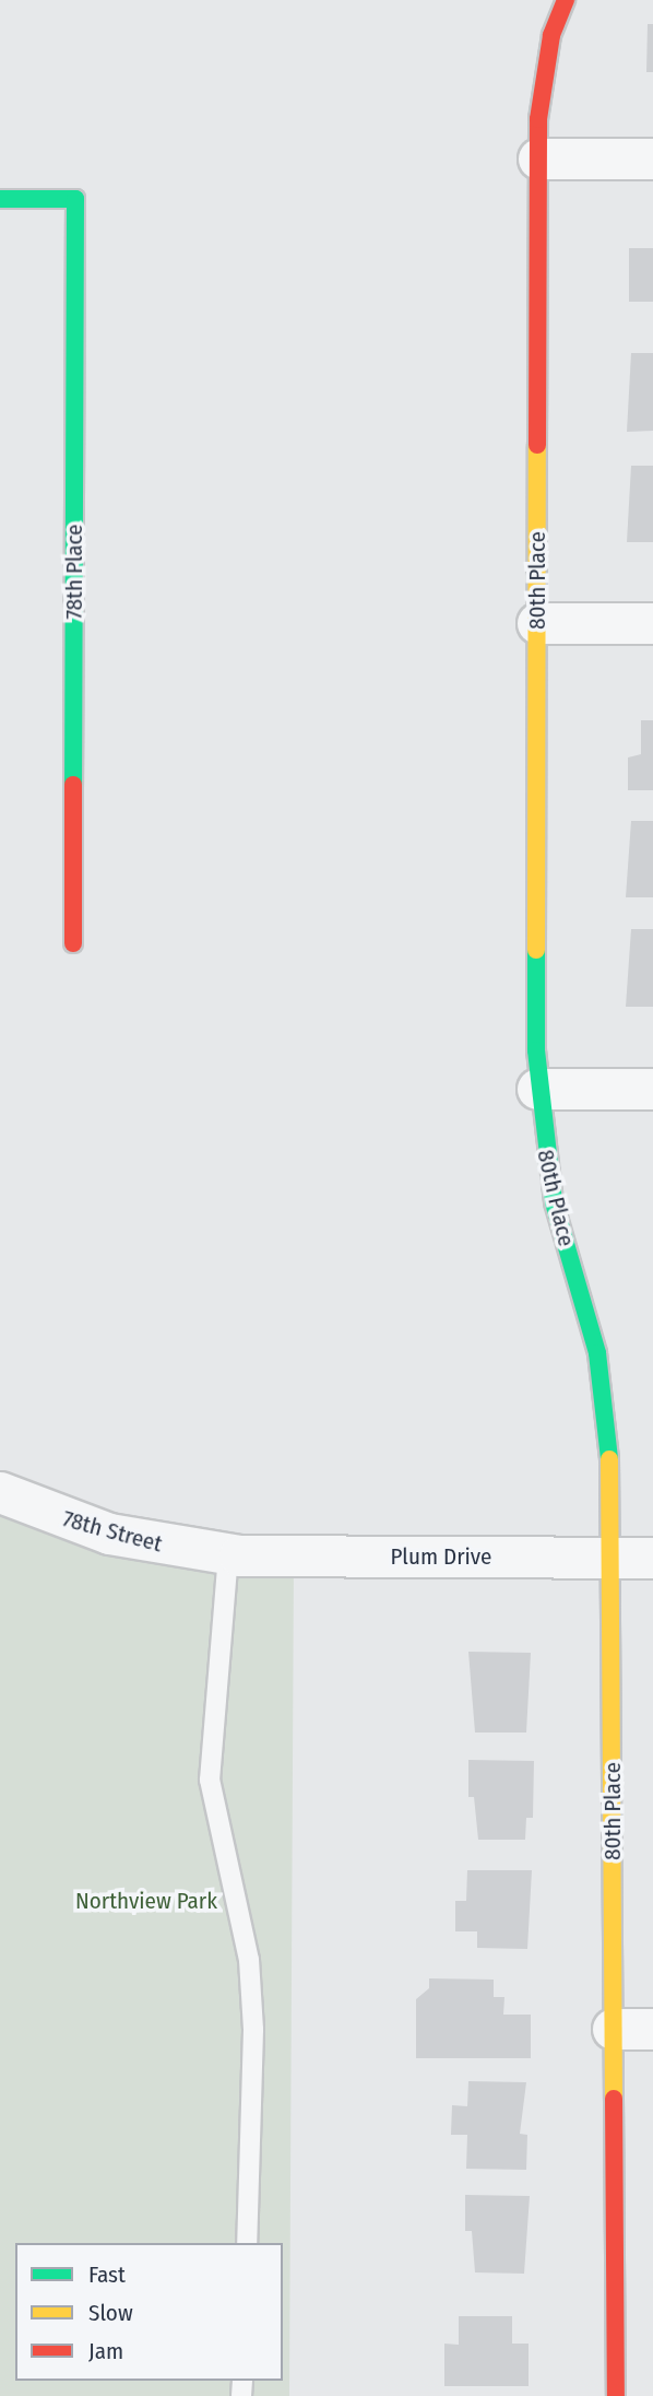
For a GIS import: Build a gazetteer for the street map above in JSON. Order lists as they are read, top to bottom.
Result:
{
  "streets": {
    "street": [
      "78th Place",
      "80th Place",
      "78th Street",
      "Plum Drive"
    ]
  },
  "crossings": [
    ["80th Place", "Plum Drive"],
    ["78th Street", "Plum Drive"]
  ],
  "parks": ["Northview Park"],
  "legend": ["Fast", "Slow", "Jam"]
}
